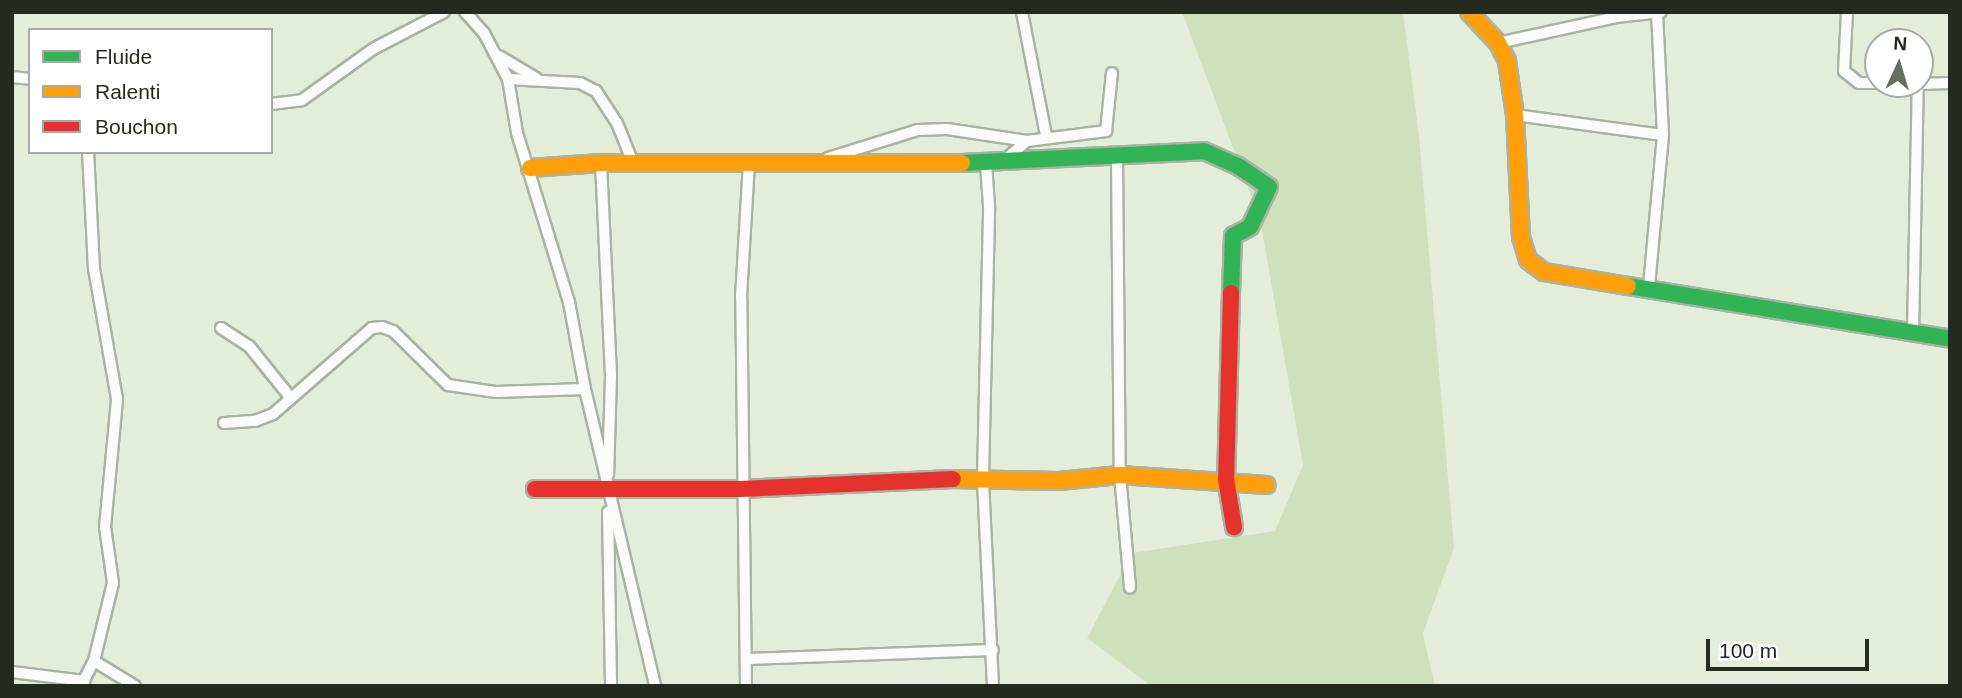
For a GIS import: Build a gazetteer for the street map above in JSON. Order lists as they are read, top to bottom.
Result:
{
  "legend": ["Fluide", "Ralenti", "Bouchon"],
  "scale_bar": "100 m",
  "north": "top"
}
